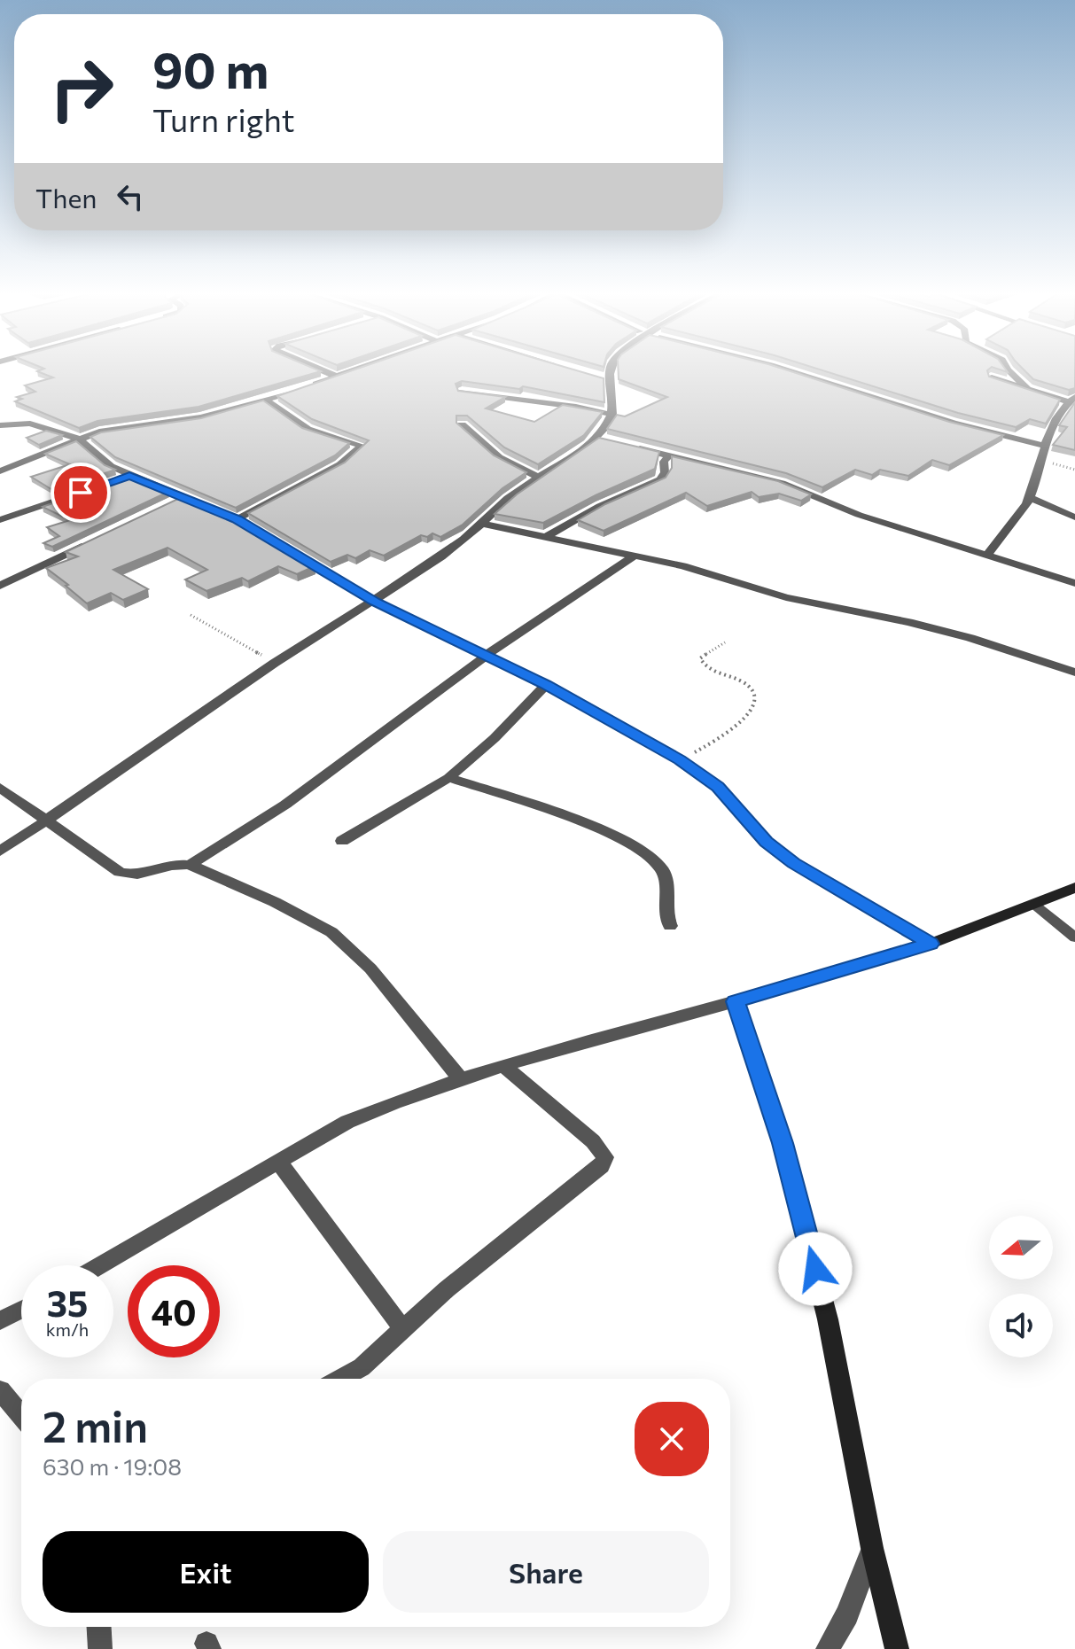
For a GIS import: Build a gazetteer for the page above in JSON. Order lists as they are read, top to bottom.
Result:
{
  "north": "left",
  "page": {
    "turn": ["90 m", "Turn right"],
    "then": "Then",
    "speed": "35 km/h",
    "limit": "40",
    "heading": ["2 min", "630 m · 19:08"],
    "buttons": ["Exit", "Share"]
  }
}
